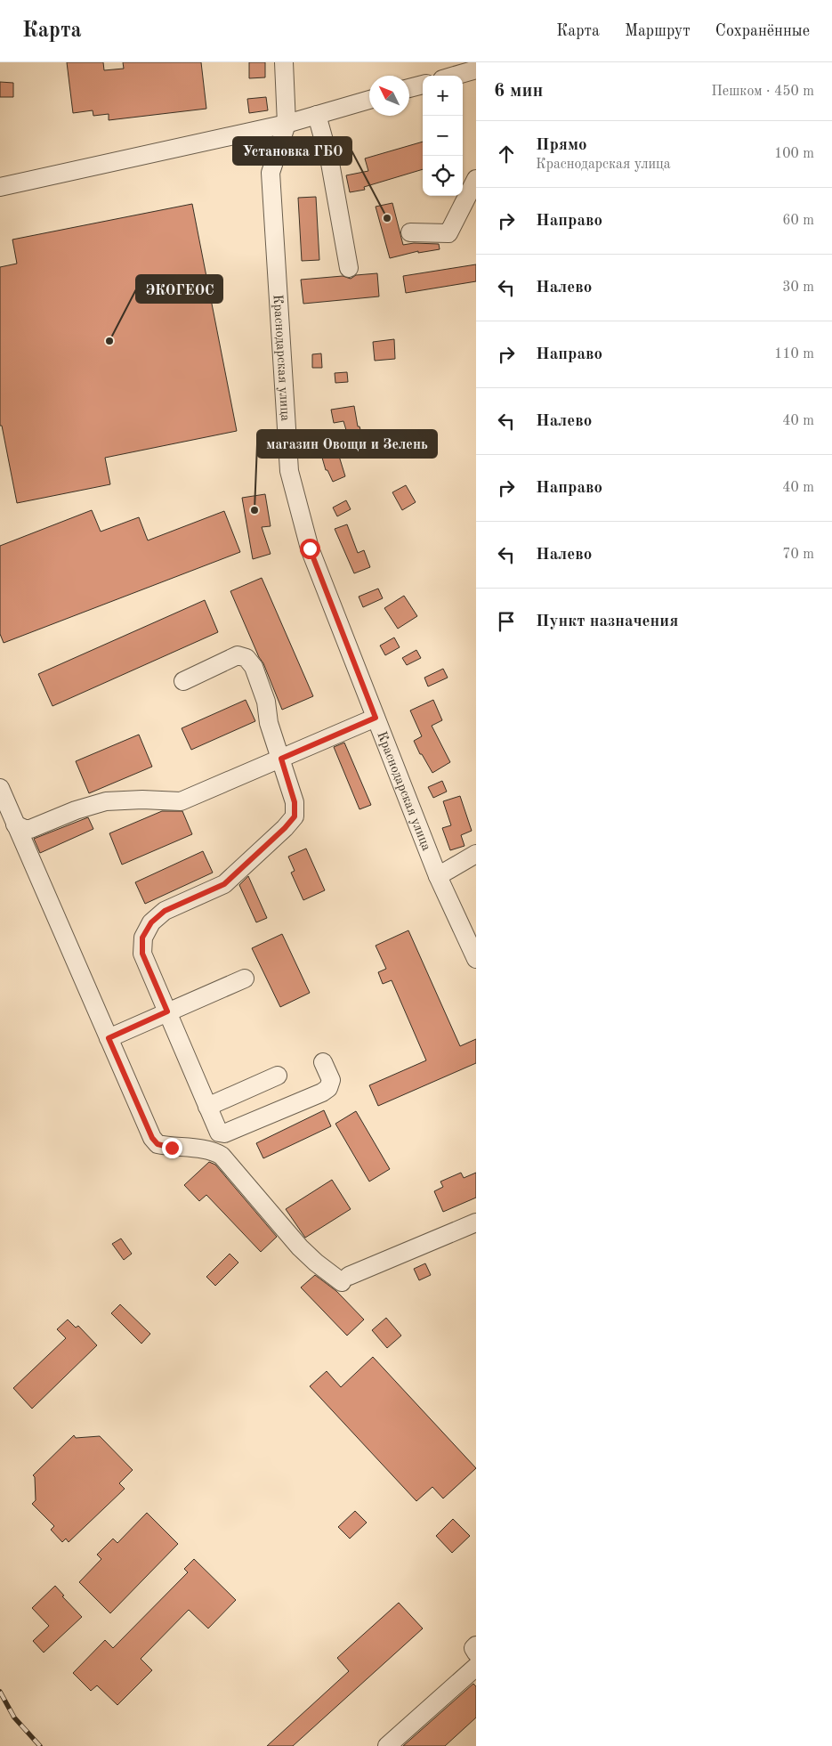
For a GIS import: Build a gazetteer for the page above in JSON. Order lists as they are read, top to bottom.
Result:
{
  "streets": {
    "street": ["Краснодарская улица"]
  },
  "places": ["Установка ГБО", "ЭКОГЕОС", "магазин Овощи и Зелень"],
  "north": "top left",
  "page": {
    "header": "Карта",
    "nav": ["Карта", "Маршрут", "Сохранённые"],
    "heading": ["6 мин", "Пешком · 450 m"],
    "map_buttons": ["+", "−"],
    "list": [
      ["Прямо", "Краснодарская улица", "100 m"],
      ["Направо", "60 m"],
      ["Налево", "30 m"],
      ["Направо", "110 m"],
      ["Налево", "40 m"],
      ["Направо", "40 m"],
      ["Налево", "70 m"],
      "Пункт назначения"
    ]
  }
}
